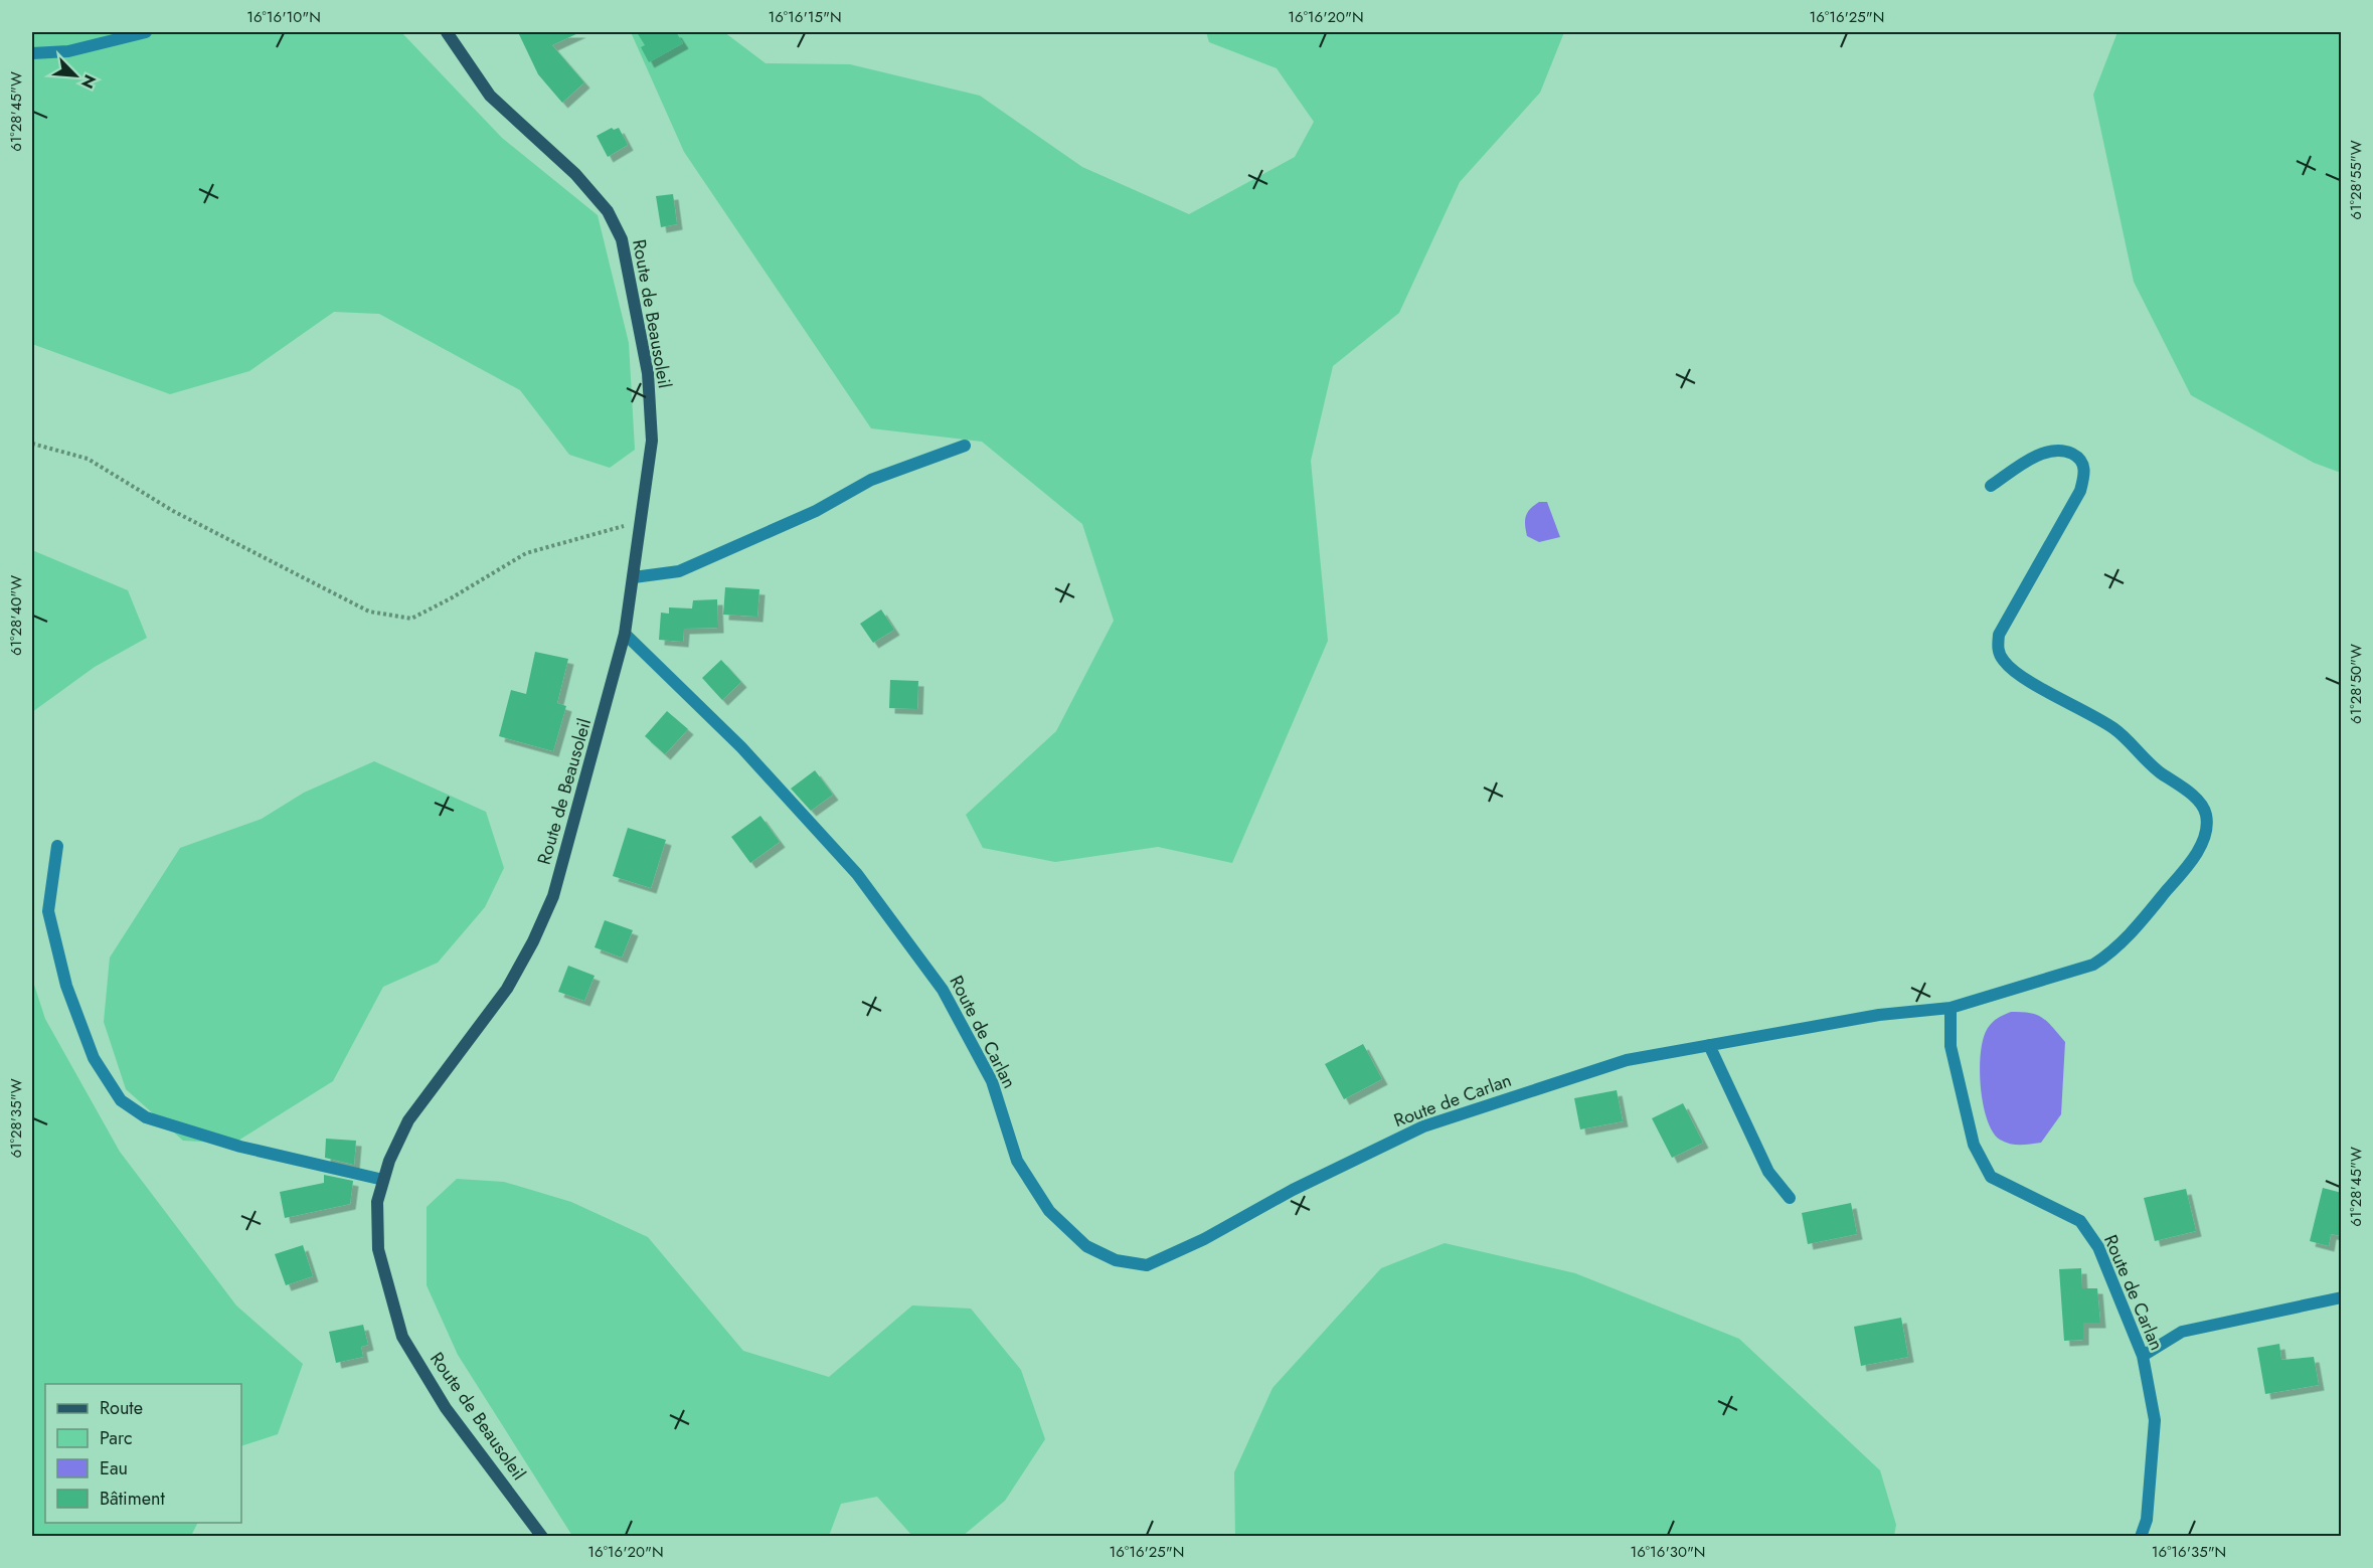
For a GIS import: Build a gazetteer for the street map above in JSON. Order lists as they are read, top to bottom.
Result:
{
  "streets": {
    "street": ["Route de Beausoleil", "Route de Carlan"]
  },
  "crossings": [
    ["Route de Beausoleil", "Route de Carlan"]
  ],
  "legend": [
    "Route",
    "Parc",
    "Eau",
    "Bâtiment"
  ],
  "north": "bottom right",
  "coordinates": [
    "16°16'10\"N",
    "16°16'15\"N",
    "16°16'20\"N",
    "16°16'25\"N",
    "61°28'45\"W",
    "61°28'55\"W",
    "61°28'40\"W",
    "61°28'50\"W",
    "61°28'35\"W",
    "16°16'30\"N",
    "16°16'35\"N"
  ]
}
